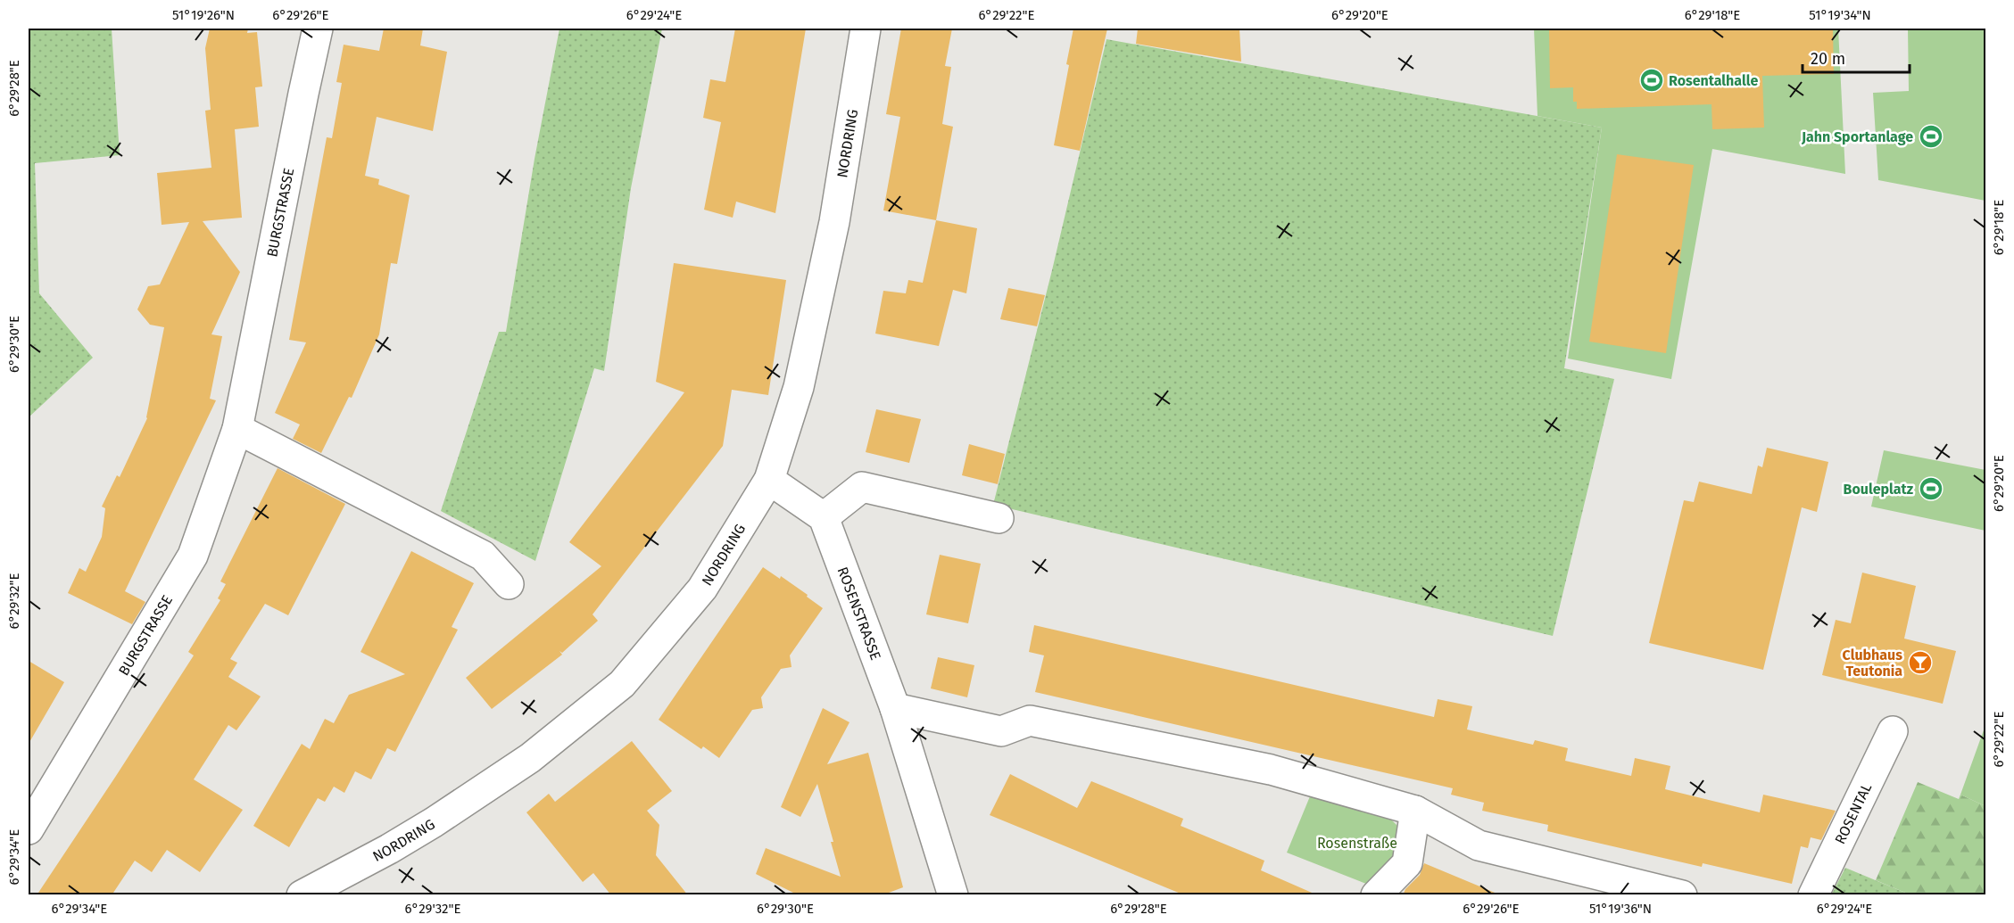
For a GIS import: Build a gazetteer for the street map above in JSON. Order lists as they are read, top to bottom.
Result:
{
  "streets": {
    "street": [
      "NORDRING",
      "BURGSTRASSE",
      "ROSENSTRASSE",
      "ROSENTAL"
    ]
  },
  "parks": ["Rosenstraße"],
  "places": {
    "sports": ["Rosentalhalle", "Jahn Sportanlage", "Bouleplatz"],
    "bar": ["Clubhaus Teutonia"]
  },
  "scale_bar": "20 m",
  "coordinates": [
    "51°19'26\"N",
    "6°29'26\"E",
    "6°29'24\"E",
    "6°29'22\"E",
    "6°29'20\"E",
    "6°29'18\"E",
    "51°19'34\"N",
    "6°29'28\"E",
    "6°29'30\"E",
    "6°29'32\"E",
    "6°29'34\"E",
    "51°19'36\"N"
  ]
}
